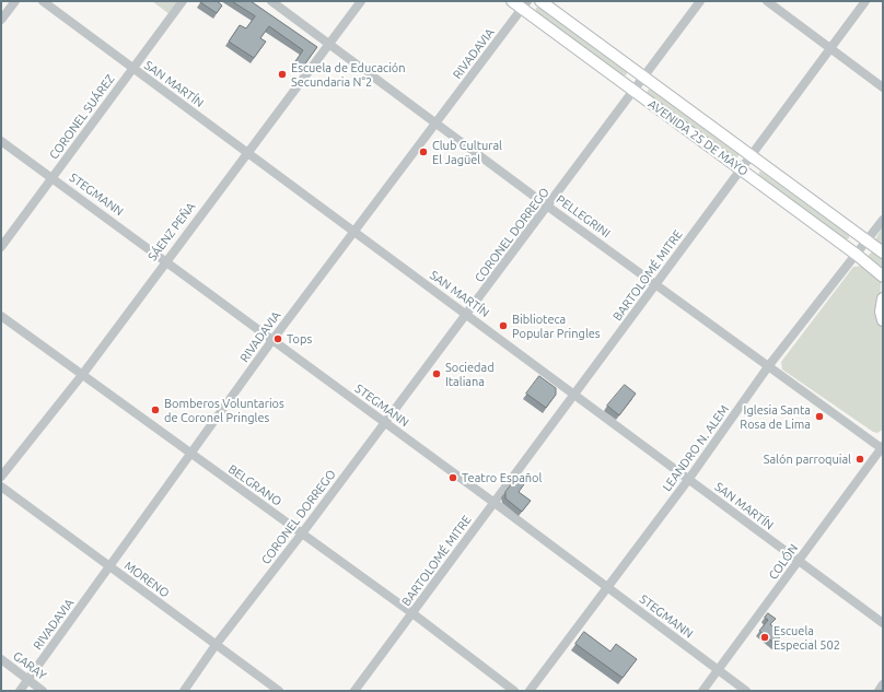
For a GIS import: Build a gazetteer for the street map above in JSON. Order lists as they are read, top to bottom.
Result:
{
  "streets": {
    "main road": ["AVENIDA 25 DE MAYO"],
    "street": [
      "RIVADAVIA",
      "SAN MARTÍN",
      "CORONEL SUÁREZ",
      "STEGMANN",
      "PELLEGRINI",
      "SÁENZ PEÑA",
      "CORONEL DORREGO",
      "BARTOLOMÉ MITRE",
      "LEANDRO N. ALEM",
      "BELGRANO",
      "COLÓN",
      "MORENO",
      "GARAY"
    ]
  },
  "crossings": [
    ["RIVADAVIA", "SAN MARTÍN"],
    ["RIVADAVIA", "AVENIDA 25 DE MAYO"],
    ["RIVADAVIA", "STEGMANN"],
    ["RIVADAVIA", "PELLEGRINI"],
    ["RIVADAVIA", "BELGRANO"],
    ["RIVADAVIA", "MORENO"],
    ["RIVADAVIA", "GARAY"],
    ["SAN MARTÍN", "CORONEL SUÁREZ"],
    ["SAN MARTÍN", "SÁENZ PEÑA"],
    ["SAN MARTÍN", "CORONEL DORREGO"],
    ["SAN MARTÍN", "BARTOLOMÉ MITRE"],
    ["SAN MARTÍN", "LEANDRO N. ALEM"],
    ["SAN MARTÍN", "COLÓN"],
    ["CORONEL SUÁREZ", "STEGMANN"],
    ["AVENIDA 25 DE MAYO", "CORONEL DORREGO"],
    ["AVENIDA 25 DE MAYO", "BARTOLOMÉ MITRE"],
    ["AVENIDA 25 DE MAYO", "LEANDRO N. ALEM"],
    ["STEGMANN", "SÁENZ PEÑA"],
    ["STEGMANN", "CORONEL DORREGO"],
    ["STEGMANN", "BARTOLOMÉ MITRE"],
    ["STEGMANN", "LEANDRO N. ALEM"],
    ["STEGMANN", "COLÓN"],
    ["PELLEGRINI", "SÁENZ PEÑA"],
    ["PELLEGRINI", "CORONEL DORREGO"],
    ["PELLEGRINI", "BARTOLOMÉ MITRE"],
    ["PELLEGRINI", "LEANDRO N. ALEM"],
    ["PELLEGRINI", "COLÓN"],
    ["SÁENZ PEÑA", "BELGRANO"],
    ["CORONEL DORREGO", "BELGRANO"],
    ["CORONEL DORREGO", "MORENO"],
    ["BARTOLOMÉ MITRE", "BELGRANO"]
  ],
  "places": [
    "Escuela de Educación Secundaria N°2",
    "Club Cultural El Jagüel",
    "Biblioteca Popular Pringles",
    "Tops",
    "Sociedad Italiana",
    "Bomberos Voluntarios de Coronel Pringles",
    "Iglesia Santa Rosa de Lima",
    "Salón parroquial",
    "Teatro Español",
    "Escuela Especial 502"
  ]
}
